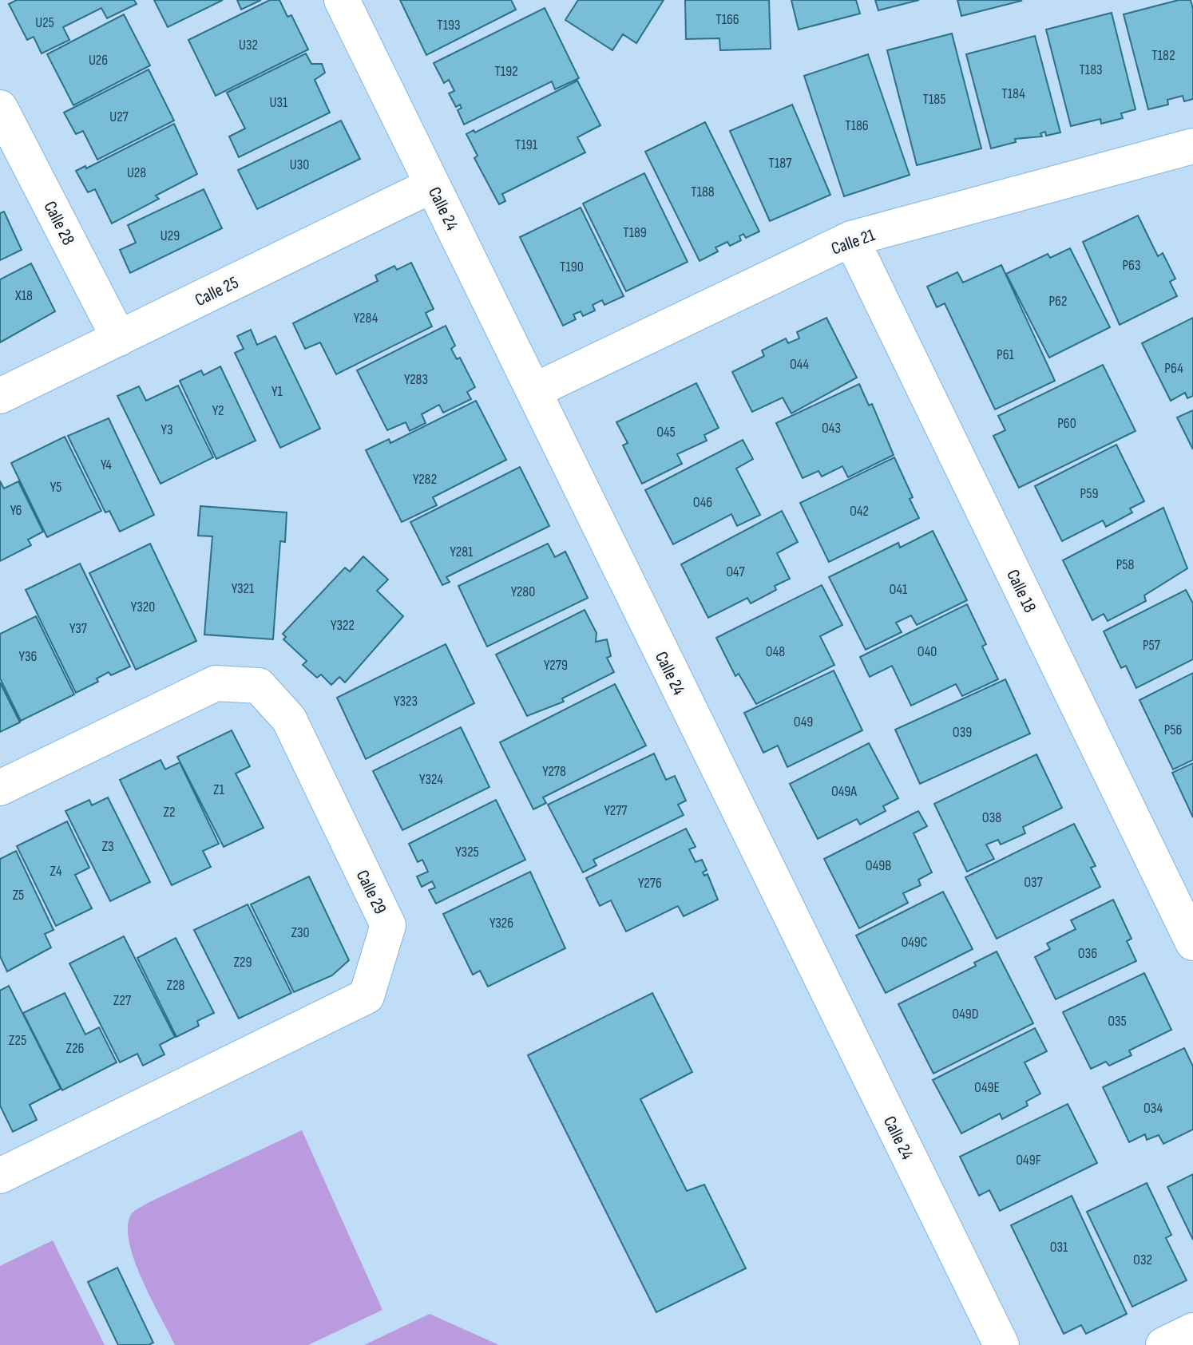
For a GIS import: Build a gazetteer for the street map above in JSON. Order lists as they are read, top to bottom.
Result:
{
  "streets": {
    "street": [
      "Calle 24",
      "Calle 28",
      "Calle 21",
      "Calle 25",
      "Calle 18",
      "Calle 29"
    ]
  },
  "crossings": [
    ["Calle 24", "Calle 21"],
    ["Calle 24", "Calle 25"],
    ["Calle 28", "Calle 25"],
    ["Calle 21", "Calle 18"]
  ],
  "house_numbers": [
    "T166",
    "U25",
    "T193",
    "U32",
    "T182",
    "U26",
    "T183",
    "T192",
    "T184",
    "T185",
    "U31",
    "U27",
    "T186",
    "T191",
    "T187",
    "U30",
    "U28",
    "T188",
    "T189",
    "U29",
    "P63",
    "T190",
    "X18",
    "P62",
    "Y284",
    "P61",
    "O44",
    "P64",
    "Y283",
    "Y1",
    "Y2",
    "P60",
    "O43",
    "Y3",
    "O45",
    "Y4",
    "Y282",
    "Y5",
    "P59",
    "O46",
    "Y6",
    "O42",
    "Y281",
    "P58",
    "O47",
    "Y321",
    "O41",
    "Y280",
    "Y320",
    "Y322",
    "Y37",
    "P57",
    "O48",
    "O40",
    "Y36",
    "Y279",
    "Y323",
    "O49",
    "P56",
    "O39",
    "Y278",
    "Y324",
    "Z1",
    "O49A",
    "Y277",
    "Z2",
    "O38",
    "Z3",
    "Y325",
    "O49B",
    "Z4",
    "O37",
    "Y276",
    "Z5",
    "Y326",
    "Z30",
    "O49C",
    "O36",
    "Z29",
    "Z28",
    "Z27",
    "O49D",
    "O35",
    "Z25",
    "Z26",
    "O49E",
    "O34",
    "O49F",
    "O31",
    "O32"
  ]
}
